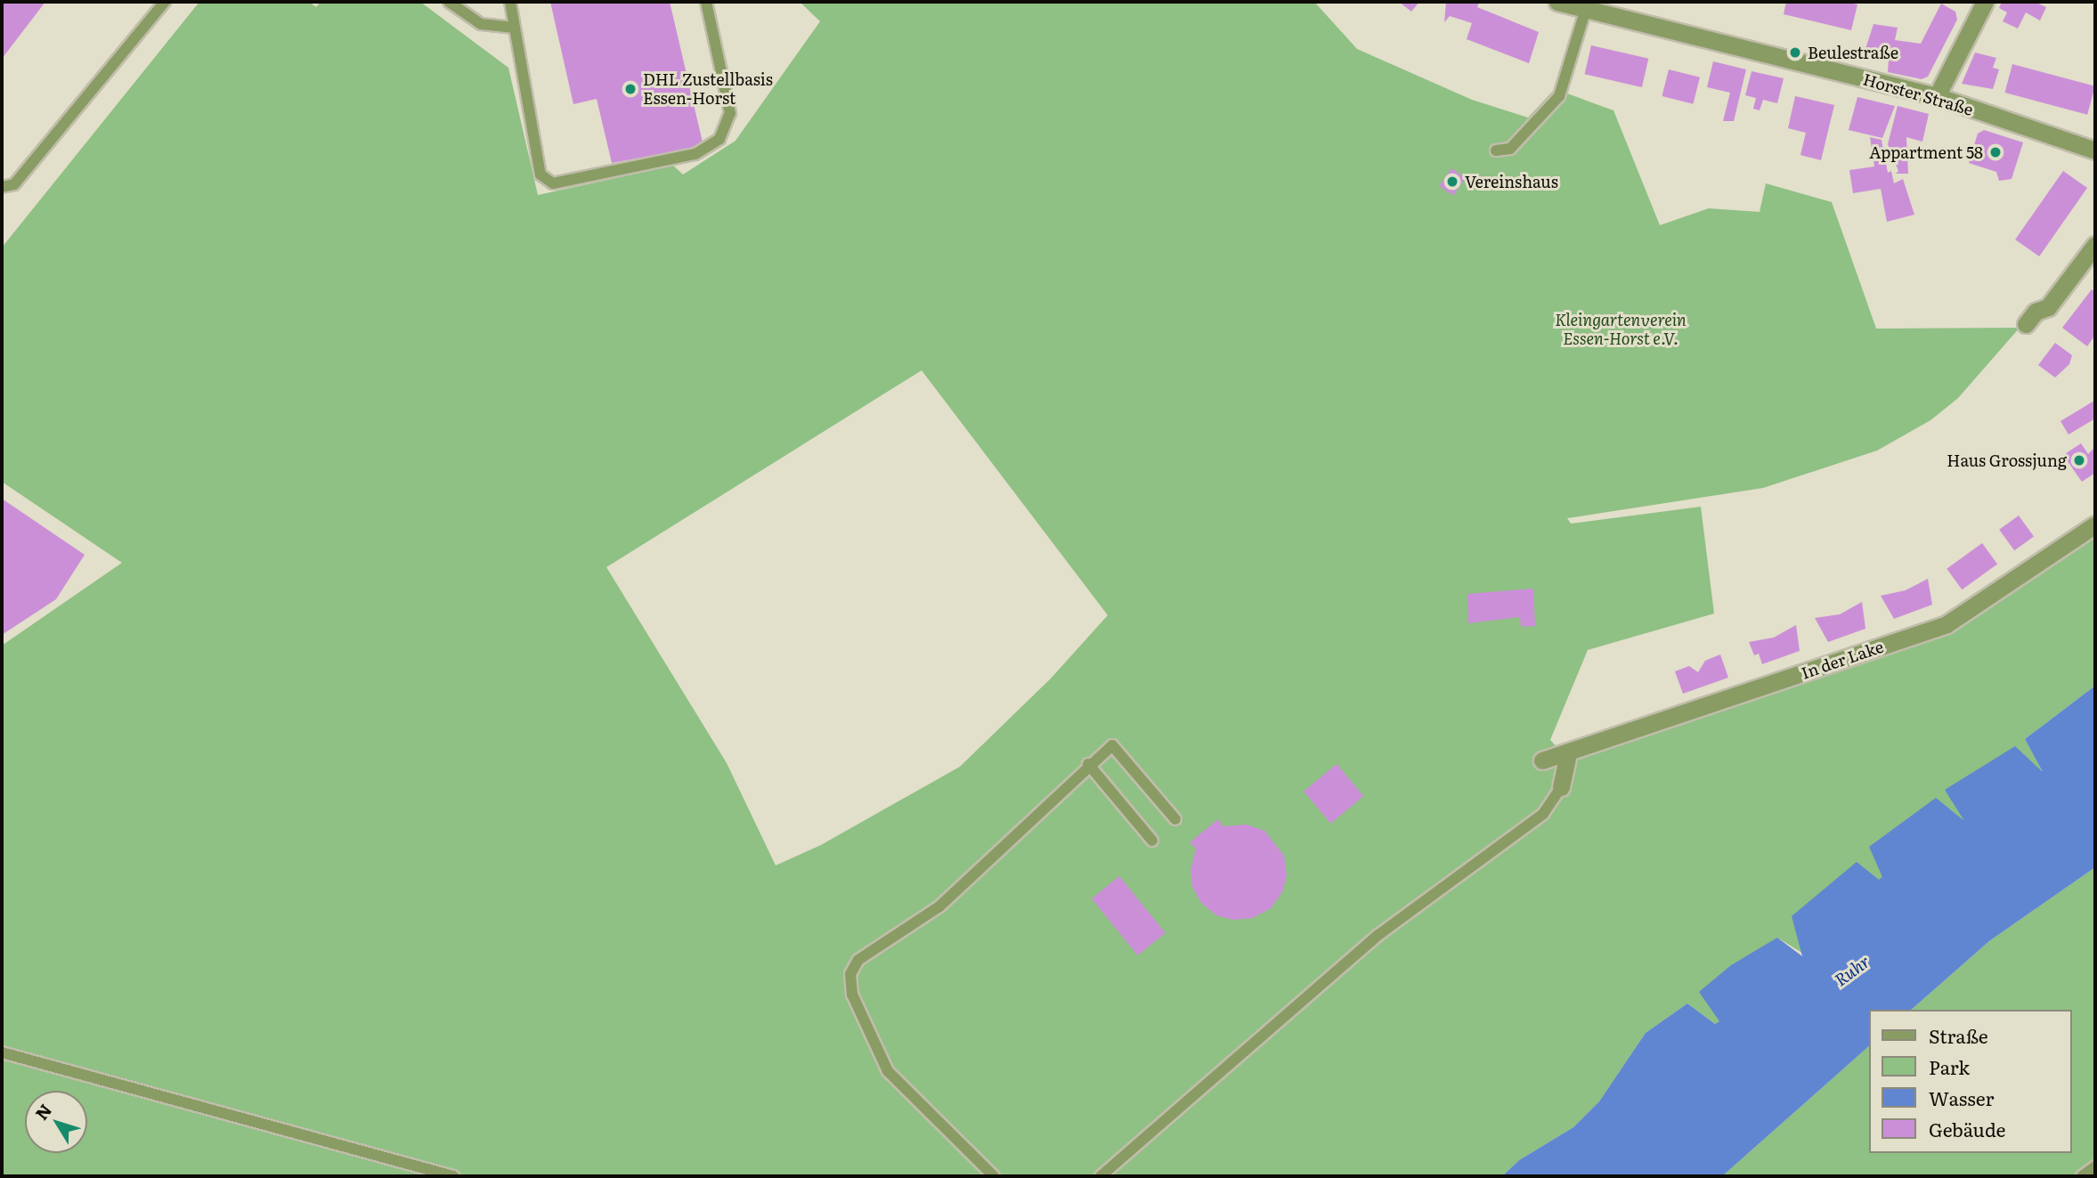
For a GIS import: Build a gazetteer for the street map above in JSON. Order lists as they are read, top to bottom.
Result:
{
  "streets": {
    "street": ["Horster Straße", "In der Lake"]
  },
  "water": ["Ruhr"],
  "parks": ["Kleingartenverein Essen-Horst e.V."],
  "places": [
    "Beulestraße",
    "DHL Zustellbasis Essen-Horst",
    "Appartment 58",
    "Vereinshaus",
    "Haus Grossjung"
  ],
  "legend": [
    "Straße",
    "Park",
    "Wasser",
    "Gebäude"
  ],
  "north": "top left"
}
